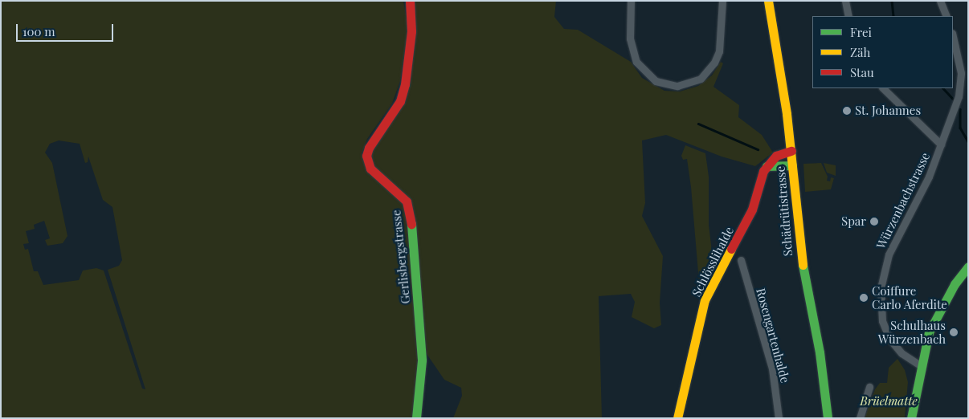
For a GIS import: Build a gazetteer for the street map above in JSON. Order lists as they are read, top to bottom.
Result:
{
  "streets": {
    "main road": ["Schädrütistrasse", "Gerlisbergstrasse", "Schlösslihalde"],
    "street": ["Würzenbachstrasse", "Rosengartenhalde"]
  },
  "parks": ["Brüelmatte"],
  "places": [
    "St. Johannes",
    "Spar",
    "Coiffure Carlo Aferdite",
    "Schulhaus Würzenbach"
  ],
  "legend": ["Frei", "Zäh", "Stau"],
  "scale_bar": "100 m"
}
